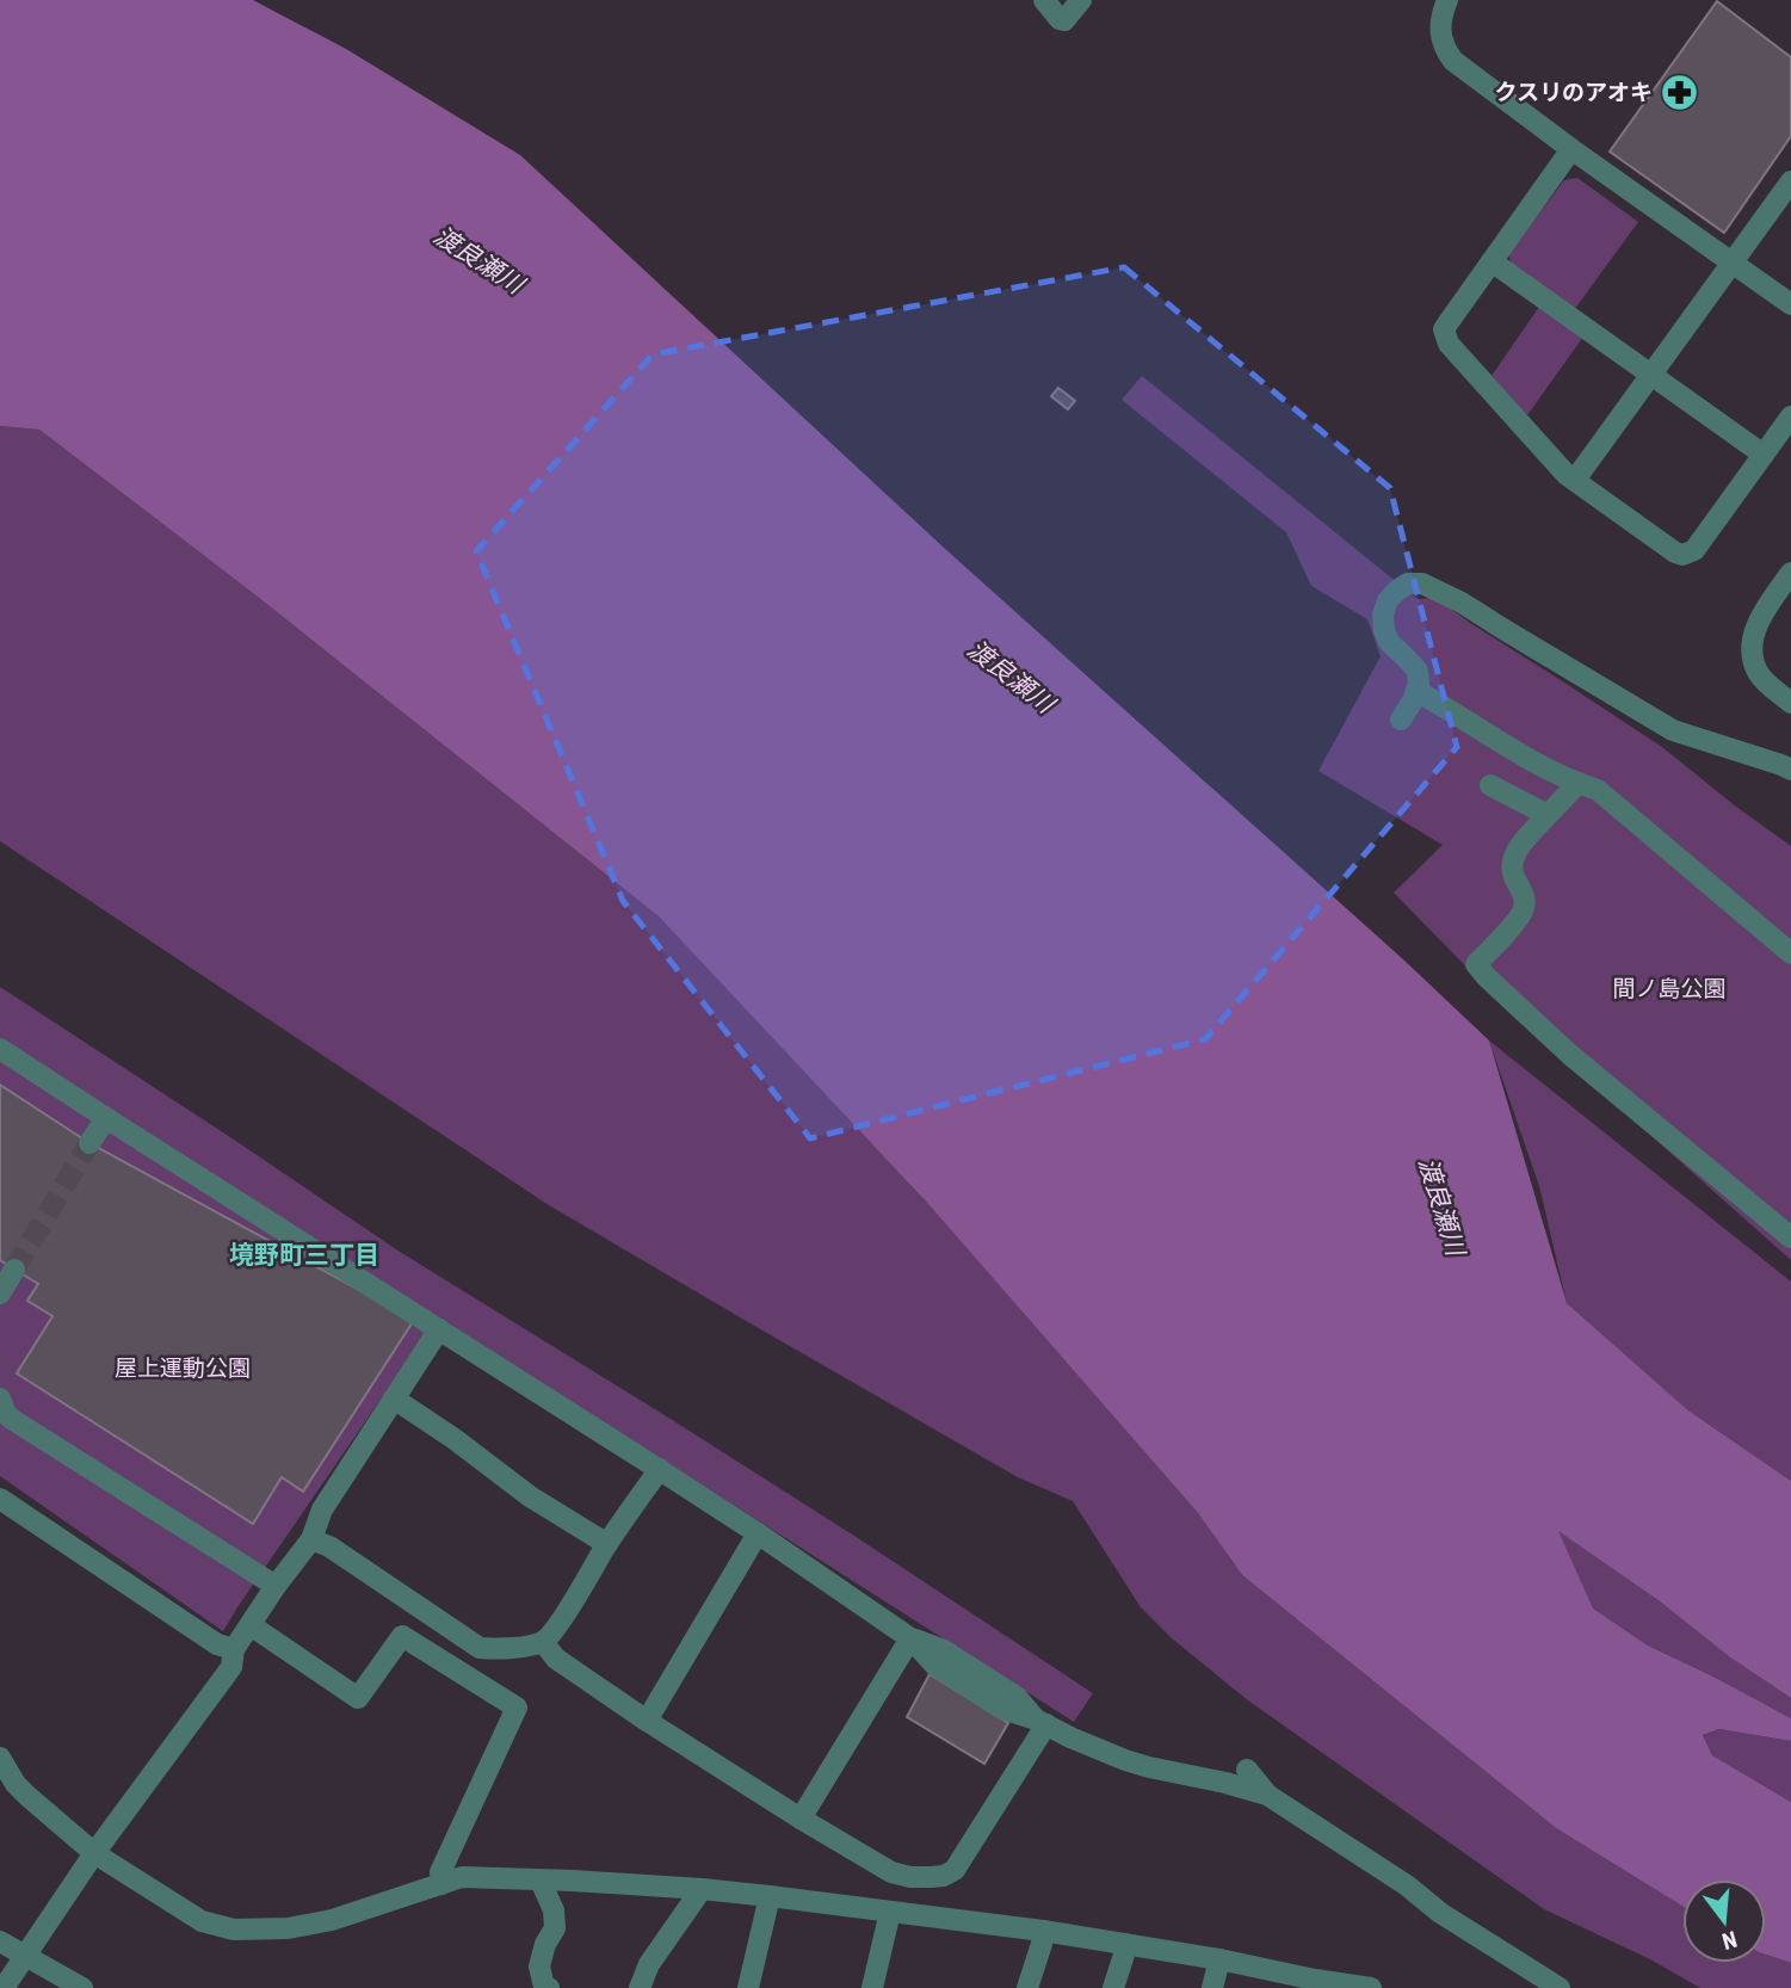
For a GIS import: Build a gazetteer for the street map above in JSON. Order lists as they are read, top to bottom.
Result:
{
  "districts": ["境野町三丁目"],
  "water": ["渡良瀬川"],
  "parks": ["間ノ島公園", "屋上運動公園"],
  "places": {
    "pharmacy": ["クスリのアオキ"]
  },
  "north": "bottom"
}
